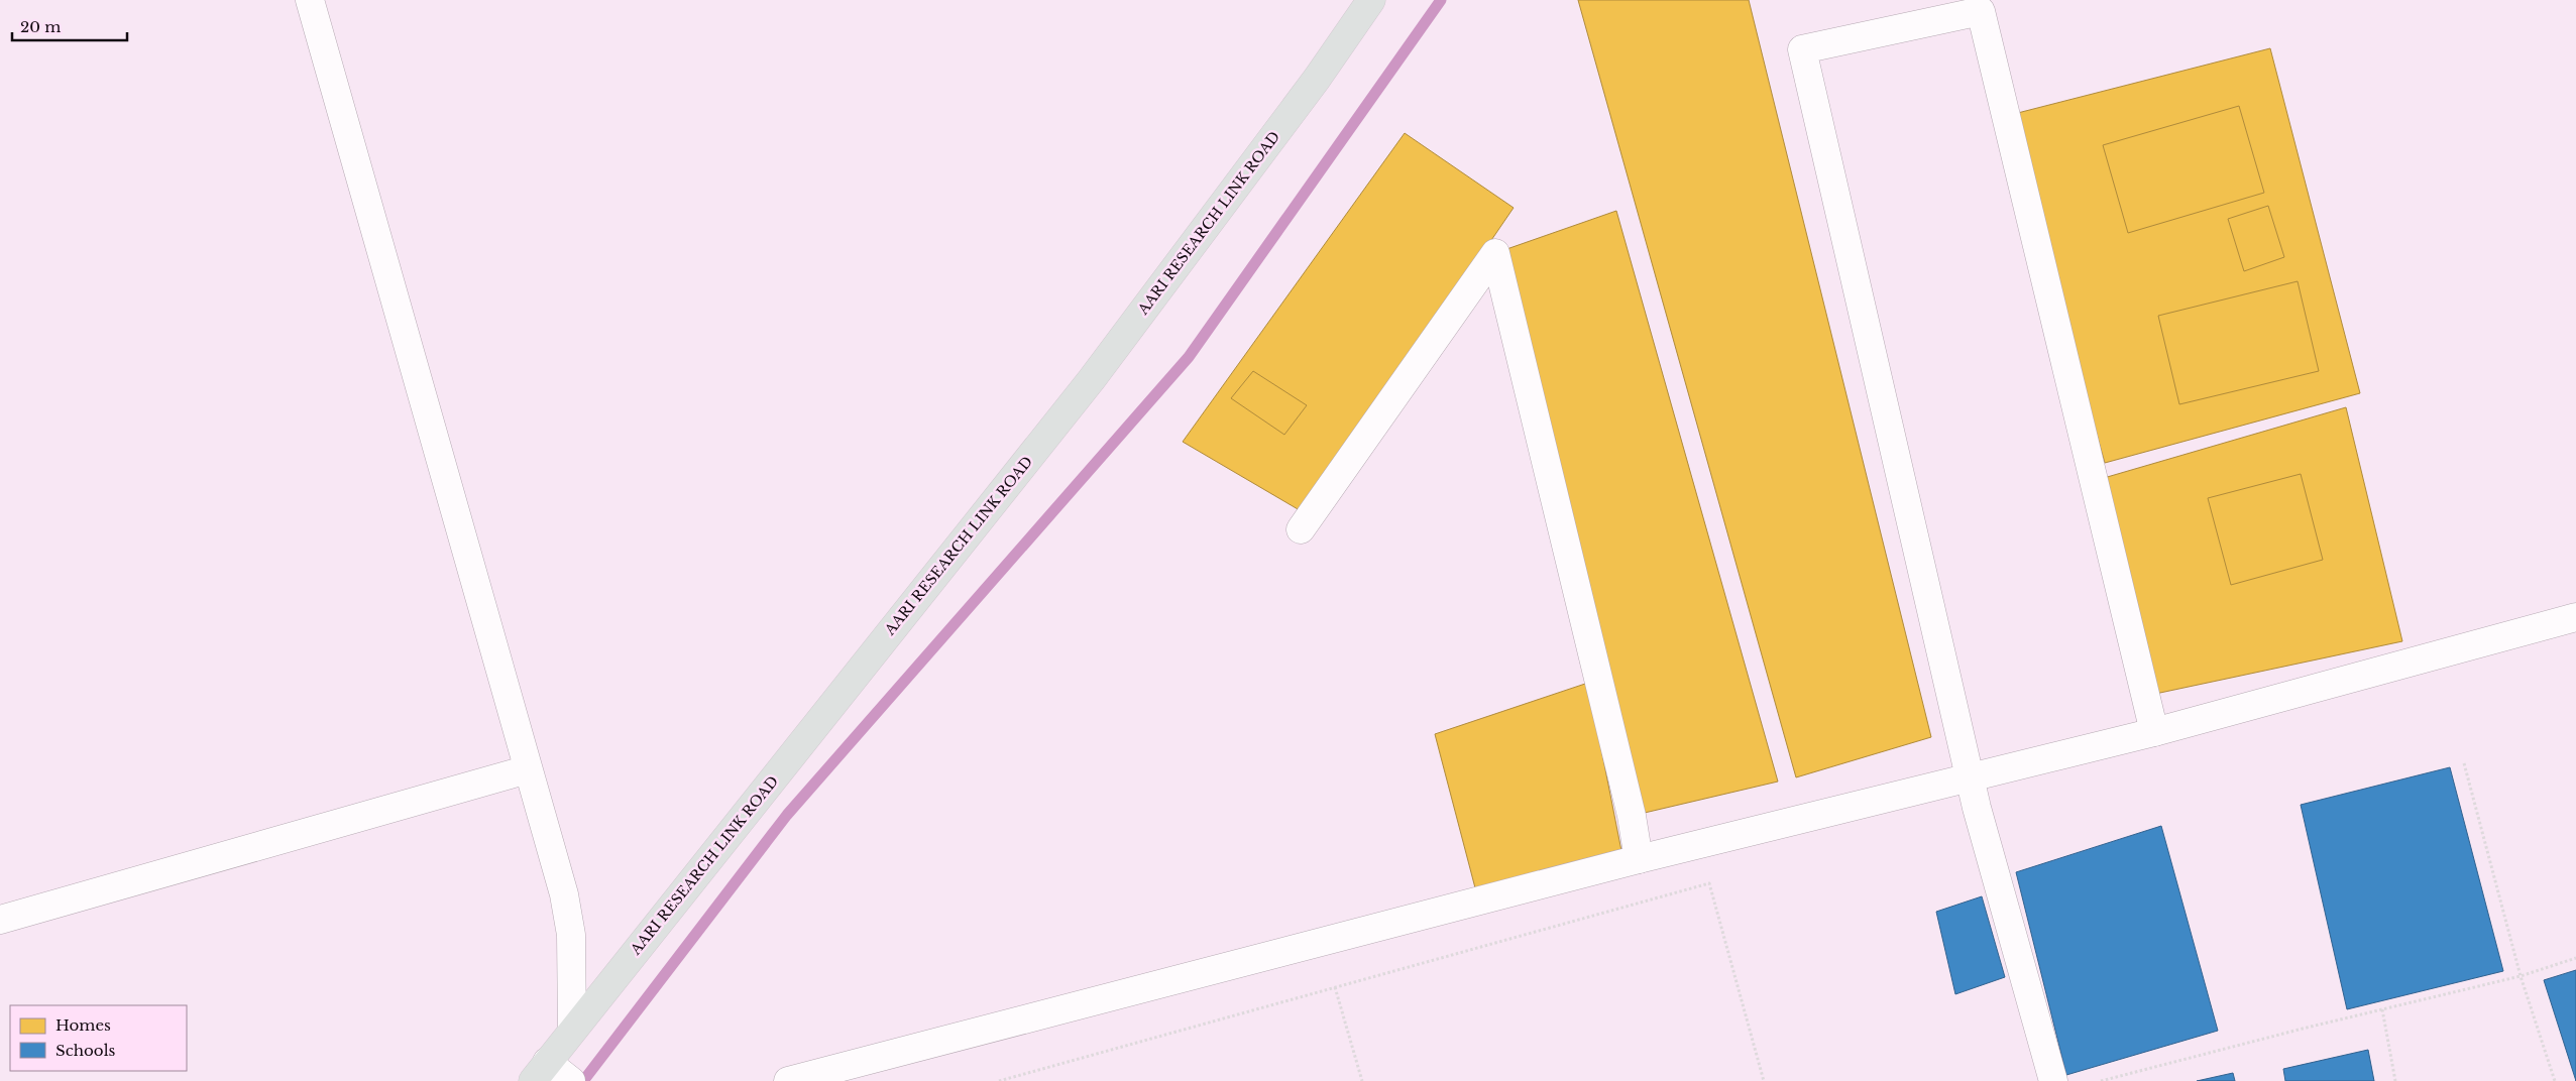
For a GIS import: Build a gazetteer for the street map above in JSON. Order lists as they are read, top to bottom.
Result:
{
  "streets": {
    "main road": ["AARI RESEARCH LINK ROAD"]
  },
  "legend": ["Homes", "Schools"],
  "scale_bar": "20 m"
}
